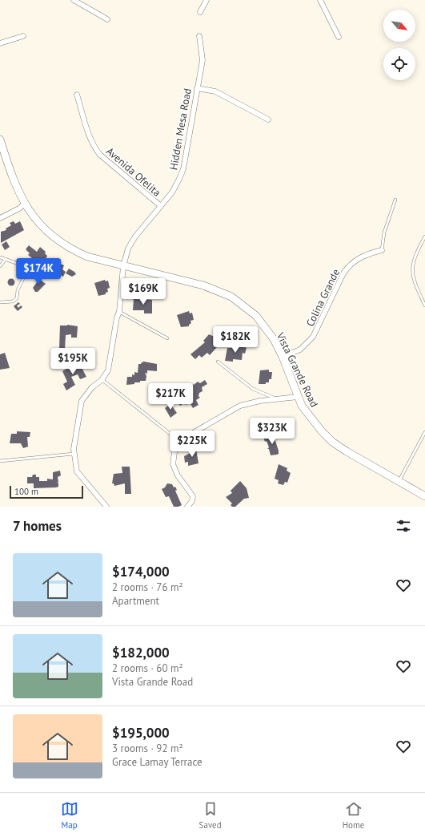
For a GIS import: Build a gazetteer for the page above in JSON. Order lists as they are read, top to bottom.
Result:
{
  "streets": {
    "street": [
      "Hidden Mesa Road",
      "Avenida Ofelita",
      "Colina Grande",
      "Vista Grande Road"
    ]
  },
  "crossings": [
    ["Hidden Mesa Road", "Avenida Ofelita"],
    ["Hidden Mesa Road", "Vista Grande Road"],
    ["Colina Grande", "Vista Grande Road"]
  ],
  "scale_bar": "100 m",
  "north": "bottom right",
  "page": {
    "price": [
      "$174K",
      "$169K",
      "$182K",
      "$195K",
      "$217K",
      "$323K",
      "$225K"
    ],
    "scale": "100 m",
    "heading": "7 homes",
    "list": [
      {
        "name": "$174,000",
        "note": "2 rooms · 76 m² · Apartment"
      },
      {
        "name": "$182,000",
        "note": "2 rooms · 60 m² · Vista Grande Road"
      },
      {
        "name": "$195,000",
        "note": "3 rooms · 92 m² · Grace Lamay Terrace"
      }
    ],
    "tabs": ["Map", "Saved", "Home"]
  }
}
